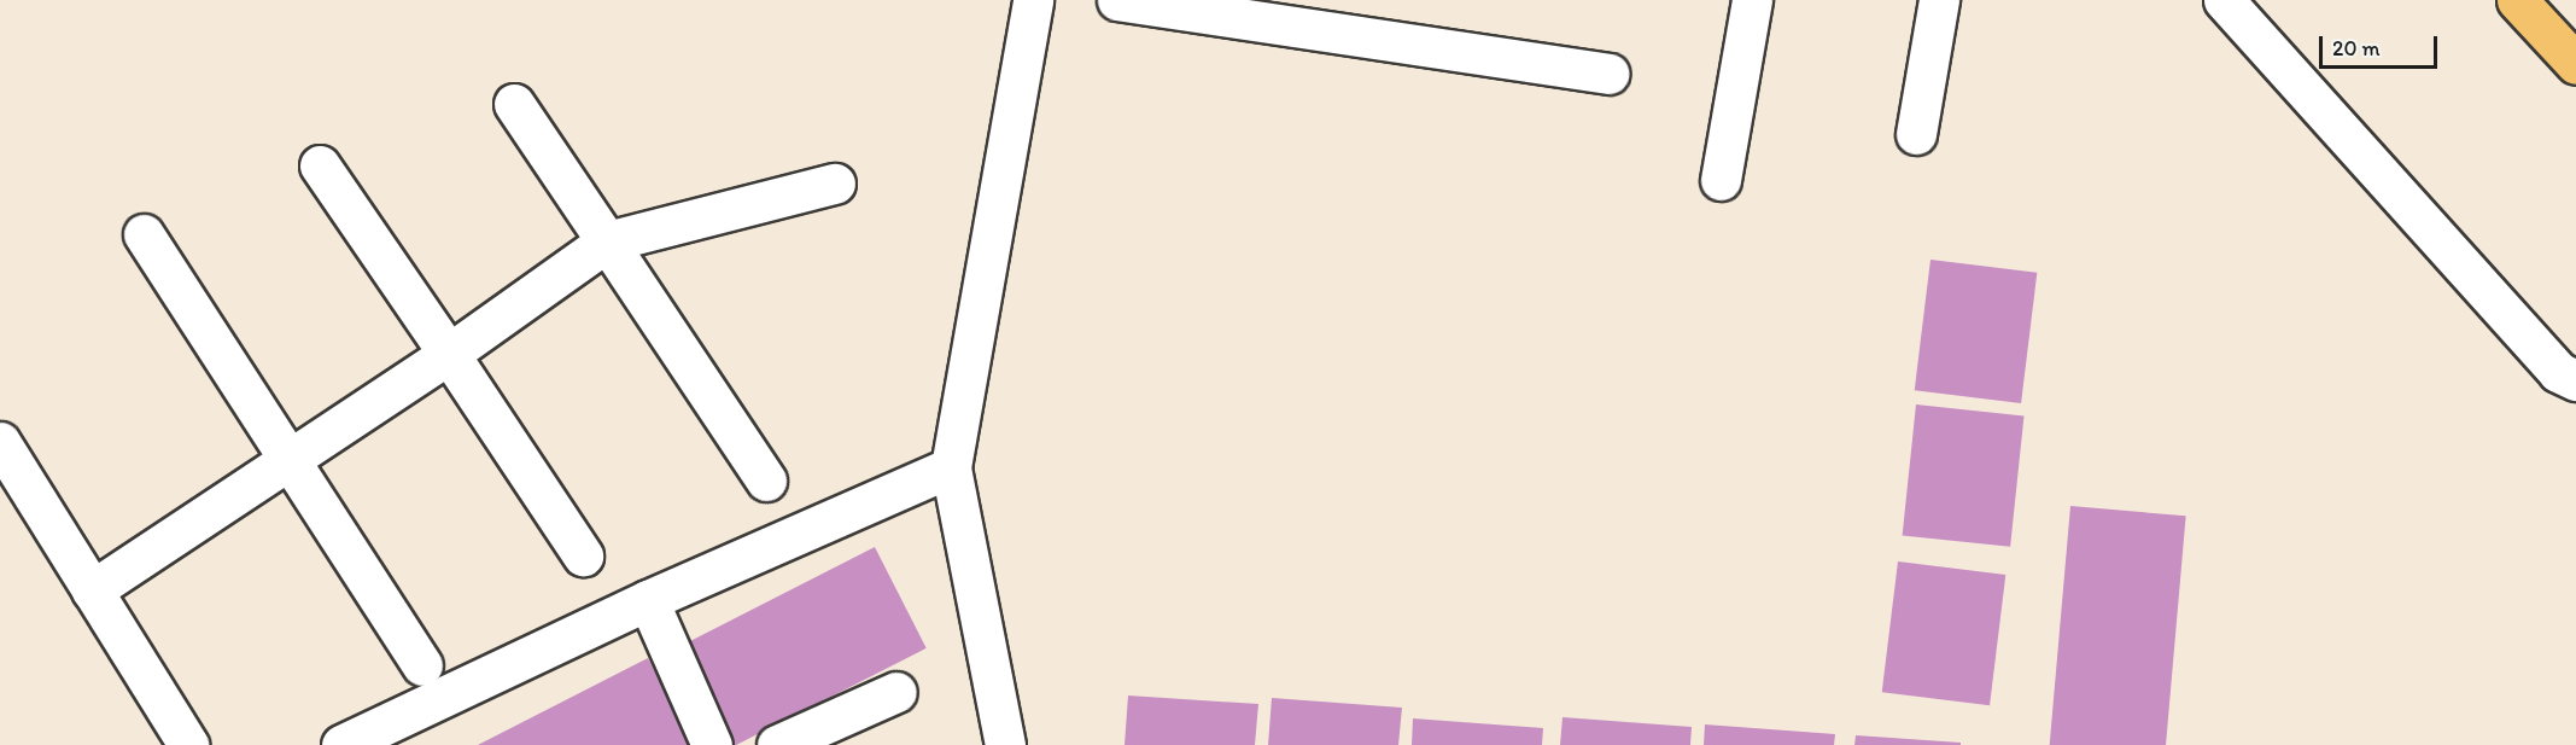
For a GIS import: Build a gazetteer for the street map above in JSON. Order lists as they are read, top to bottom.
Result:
{
  "scale_bar": "20 m"
}
